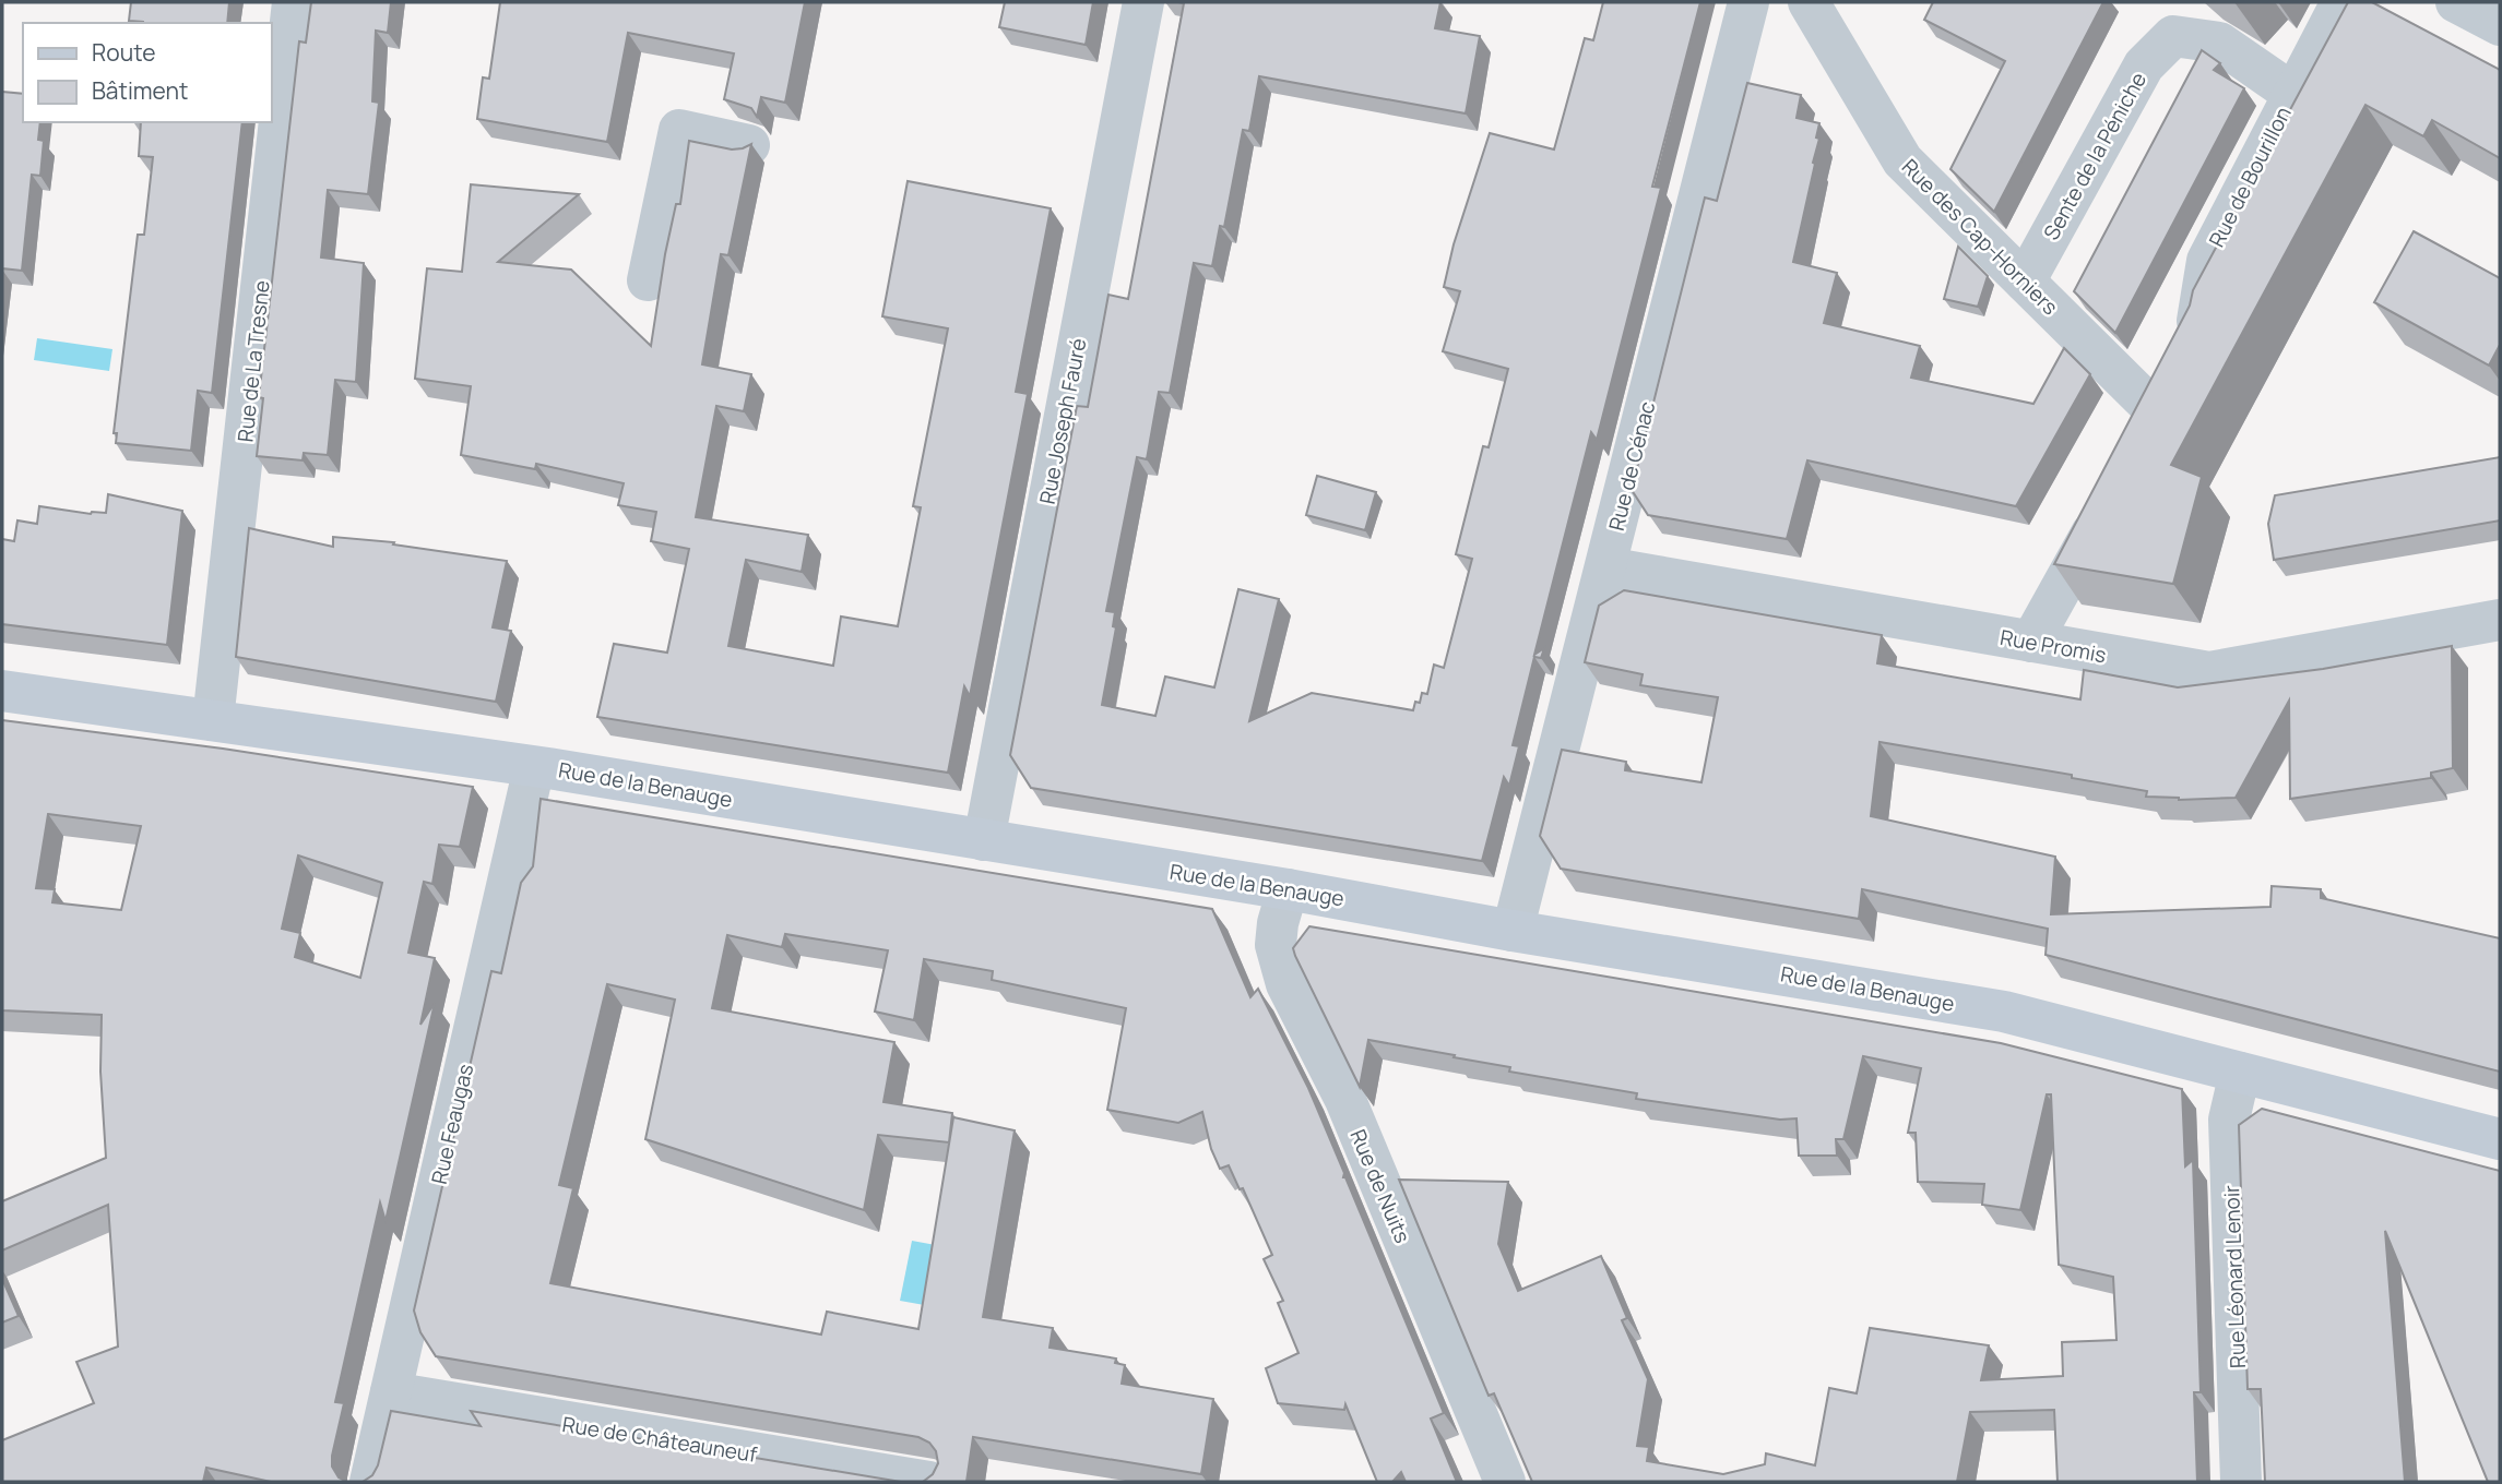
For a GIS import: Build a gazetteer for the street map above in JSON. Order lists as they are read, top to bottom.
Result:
{
  "streets": {
    "main road": ["Rue de la Benauge"],
    "street": [
      "Sente de la Péniche",
      "Rue de Bourillon",
      "Rue des Cap-Horniers",
      "Rue de La Tresne",
      "Rue Joseph Fauré",
      "Rue de Cénac",
      "Rue Promis",
      "Rue Feaugas",
      "Rue de Nuits",
      "Rue Léonard Lenoir",
      "Rue de Châteauneuf"
    ]
  },
  "crossings": [
    ["Sente de la Péniche", "Rue de Bourillon"],
    ["Sente de la Péniche", "Rue des Cap-Horniers"],
    ["Rue de Bourillon", "Rue des Cap-Horniers"],
    ["Rue de La Tresne", "Rue de la Benauge"],
    ["Rue Joseph Fauré", "Rue de la Benauge"],
    ["Rue de Cénac", "Rue Promis"],
    ["Rue de Cénac", "Rue de la Benauge"],
    ["Rue de la Benauge", "Rue Feaugas"],
    ["Rue de la Benauge", "Rue de Nuits"],
    ["Rue de la Benauge", "Rue Léonard Lenoir"],
    ["Rue Feaugas", "Rue de Châteauneuf"]
  ],
  "legend": ["Route", "Bâtiment"]
}
